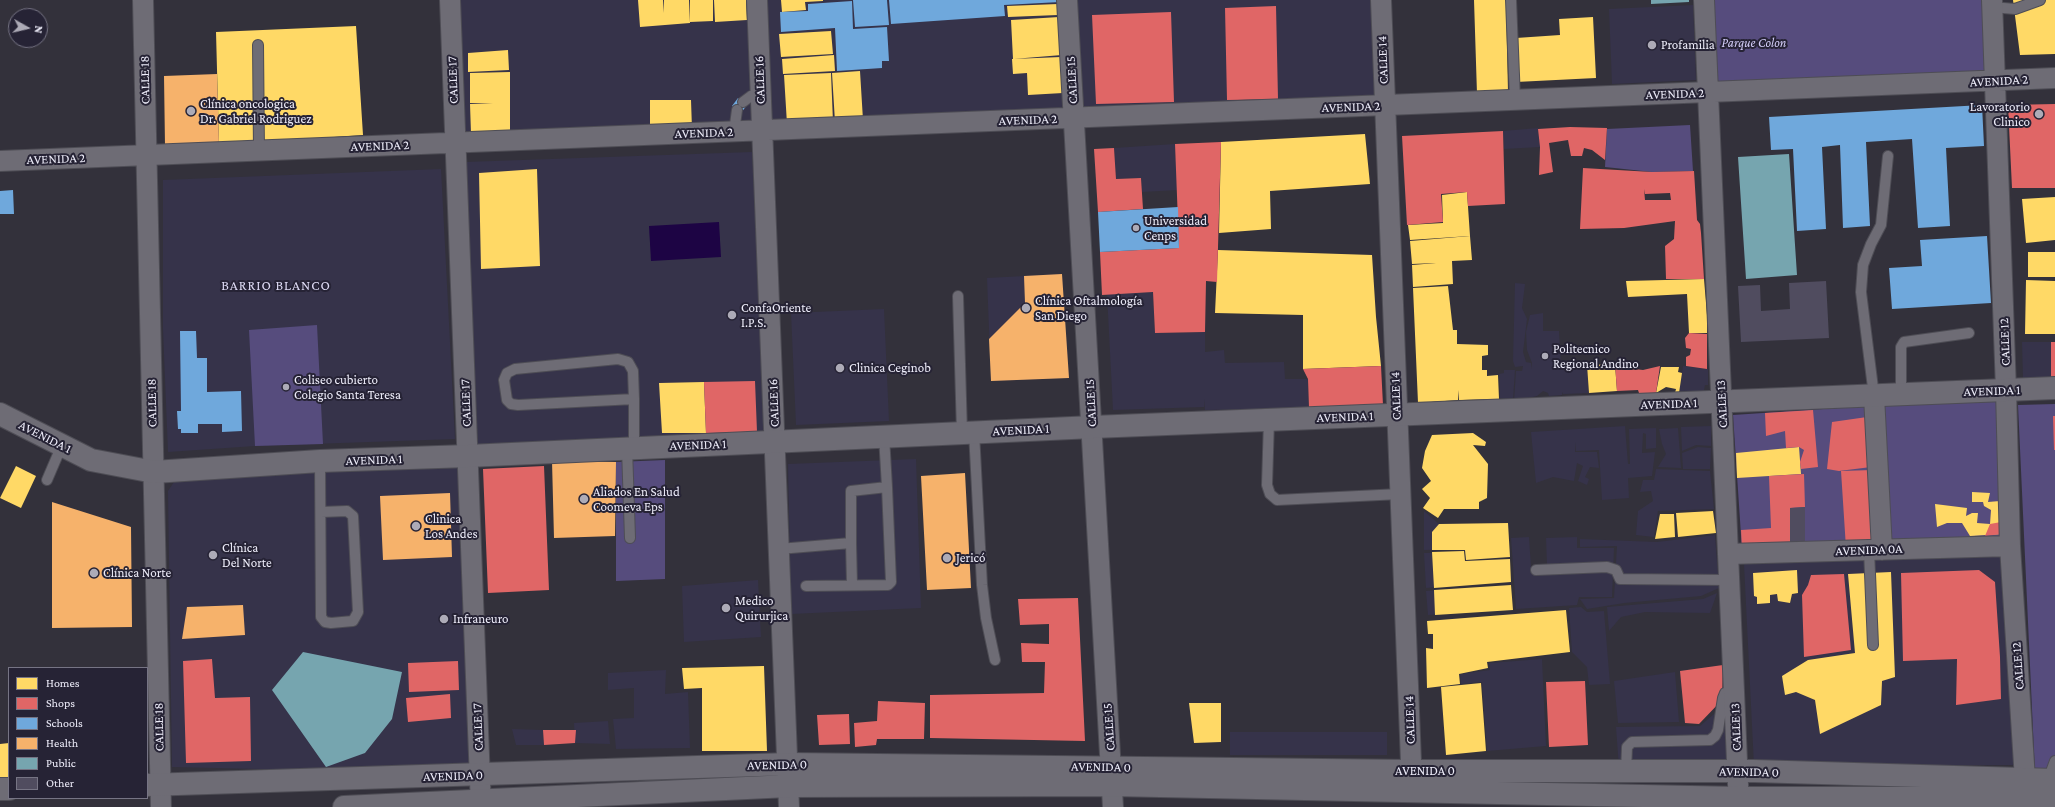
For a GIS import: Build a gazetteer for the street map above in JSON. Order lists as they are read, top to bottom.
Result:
{
  "streets": {
    "street": [
      "CALLE 14",
      "CALLE 18",
      "CALLE 17",
      "CALLE 16",
      "CALLE 15",
      "AVENIDA 2",
      "CALLE 12",
      "AVENIDA 1",
      "CALLE 13",
      "AVENIDA 0A",
      "AVENIDA 0"
    ]
  },
  "crossings": [
    ["CALLE 14", "AVENIDA 2"],
    ["CALLE 14", "AVENIDA 1"],
    ["CALLE 14", "AVENIDA 0"],
    ["CALLE 18", "AVENIDA 2"],
    ["CALLE 18", "AVENIDA 1"],
    ["CALLE 18", "AVENIDA 0"],
    ["CALLE 17", "AVENIDA 2"],
    ["CALLE 17", "AVENIDA 1"],
    ["CALLE 17", "AVENIDA 0"],
    ["CALLE 16", "AVENIDA 2"],
    ["CALLE 16", "AVENIDA 1"],
    ["CALLE 16", "AVENIDA 0"],
    ["CALLE 15", "AVENIDA 2"],
    ["CALLE 15", "AVENIDA 1"],
    ["CALLE 15", "AVENIDA 0"],
    ["AVENIDA 2", "CALLE 12"],
    ["AVENIDA 2", "CALLE 13"],
    ["CALLE 12", "AVENIDA 1"],
    ["CALLE 12", "AVENIDA 0A"],
    ["CALLE 12", "AVENIDA 0"],
    ["AVENIDA 1", "CALLE 13"],
    ["CALLE 13", "AVENIDA 0A"],
    ["CALLE 13", "AVENIDA 0"]
  ],
  "districts": ["BARRIO BLANCO"],
  "parks": ["Parque Colon"],
  "places": [
    "Profamilia",
    "Clínica oncologica Dr. Gabriel Rodriguez",
    "Lavoratorio Clinico",
    "Universidad Cenps",
    "Clínica Oftalmología San Diego",
    "ConfaOriente I.P.S.",
    "Politecnico Regional Andino",
    "Clinica Ceginob",
    "Coliseo cubierto Colegio Santa Teresa",
    "Aliados En Salud Coomeva Eps",
    "Clinica Los Andes",
    "Clínica Del Norte",
    "Jericó",
    "Clínica Norte",
    "Medico Quirurjica",
    "Infraneuro"
  ],
  "legend": [
    "Homes",
    "Shops",
    "Schools",
    "Health",
    "Public",
    "Other"
  ],
  "north": "right"
}
